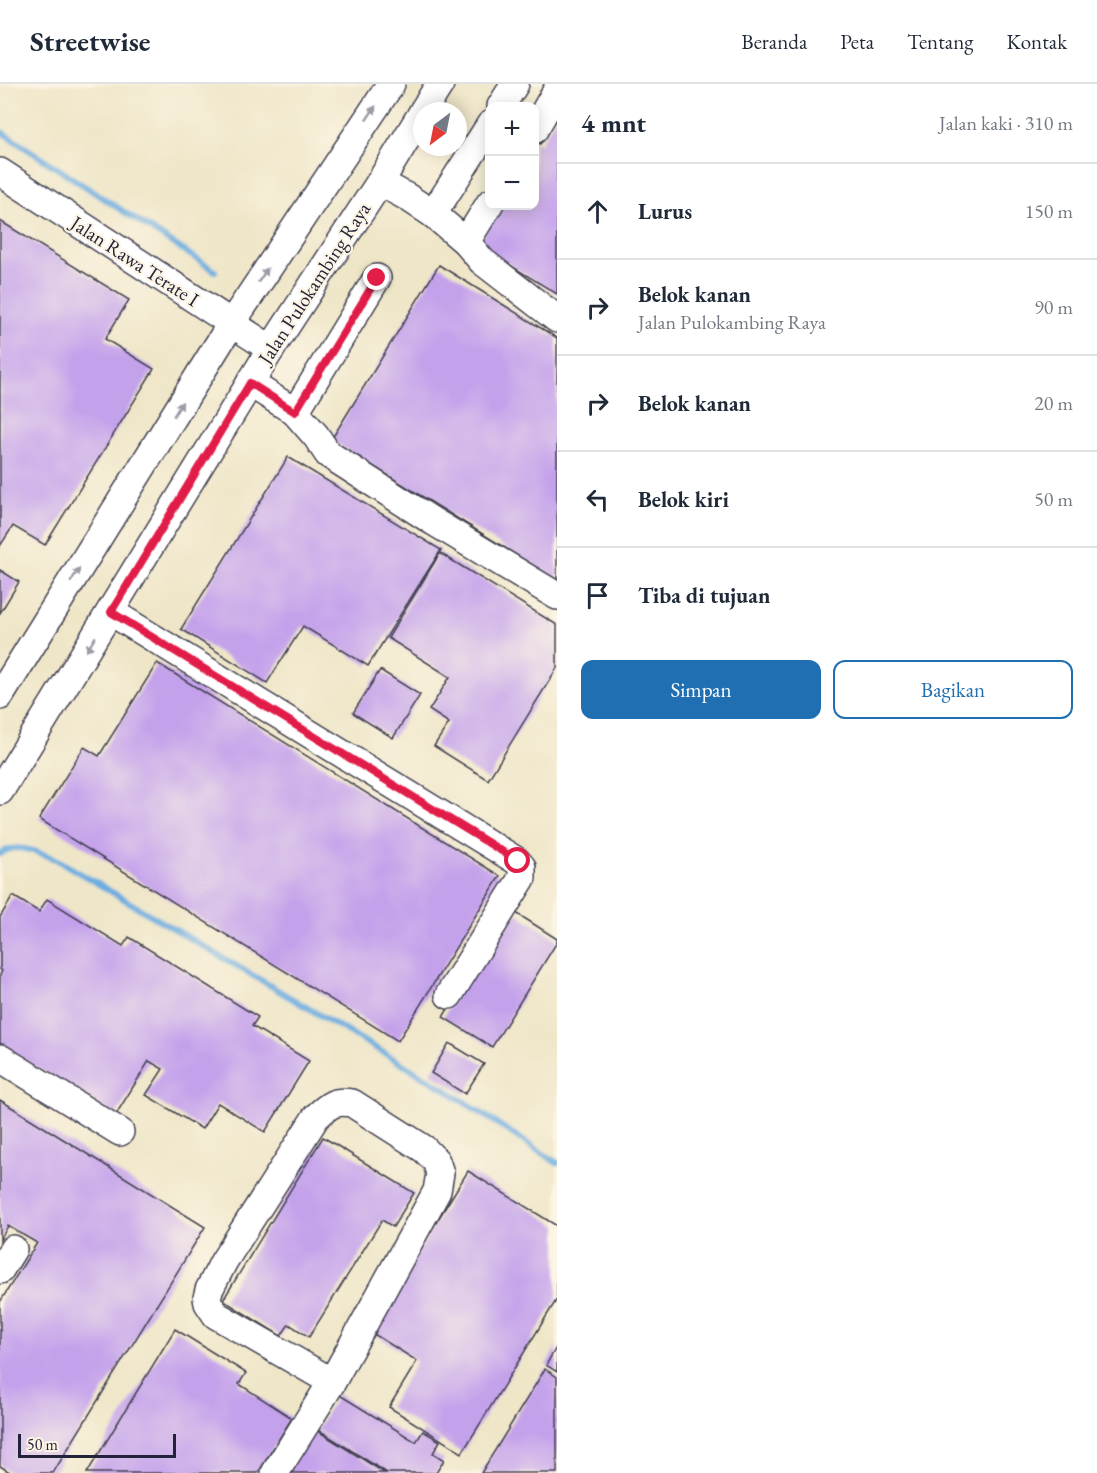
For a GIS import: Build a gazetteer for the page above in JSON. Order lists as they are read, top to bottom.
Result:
{
  "streets": {
    "street": ["Jalan Rawa Terate I", "Jalan Pulokambing Raya"]
  },
  "crossings": [
    ["Jalan Rawa Terate I", "Jalan Pulokambing Raya"]
  ],
  "scale_bar": "50 m",
  "north": "bottom left",
  "page": {
    "header": "Streetwise",
    "nav": [
      "Beranda",
      "Peta",
      "Tentang",
      "Kontak"
    ],
    "heading": ["4 mnt", "Jalan kaki · 310 m"],
    "map_buttons": ["+", "−"],
    "list": [
      ["Lurus", "150 m"],
      ["Belok kanan", "Jalan Pulokambing Raya", "90 m"],
      ["Belok kanan", "20 m"],
      ["Belok kiri", "50 m"],
      "Tiba di tujuan"
    ],
    "buttons": ["Simpan", "Bagikan"],
    "scale": "50 m"
  }
}
